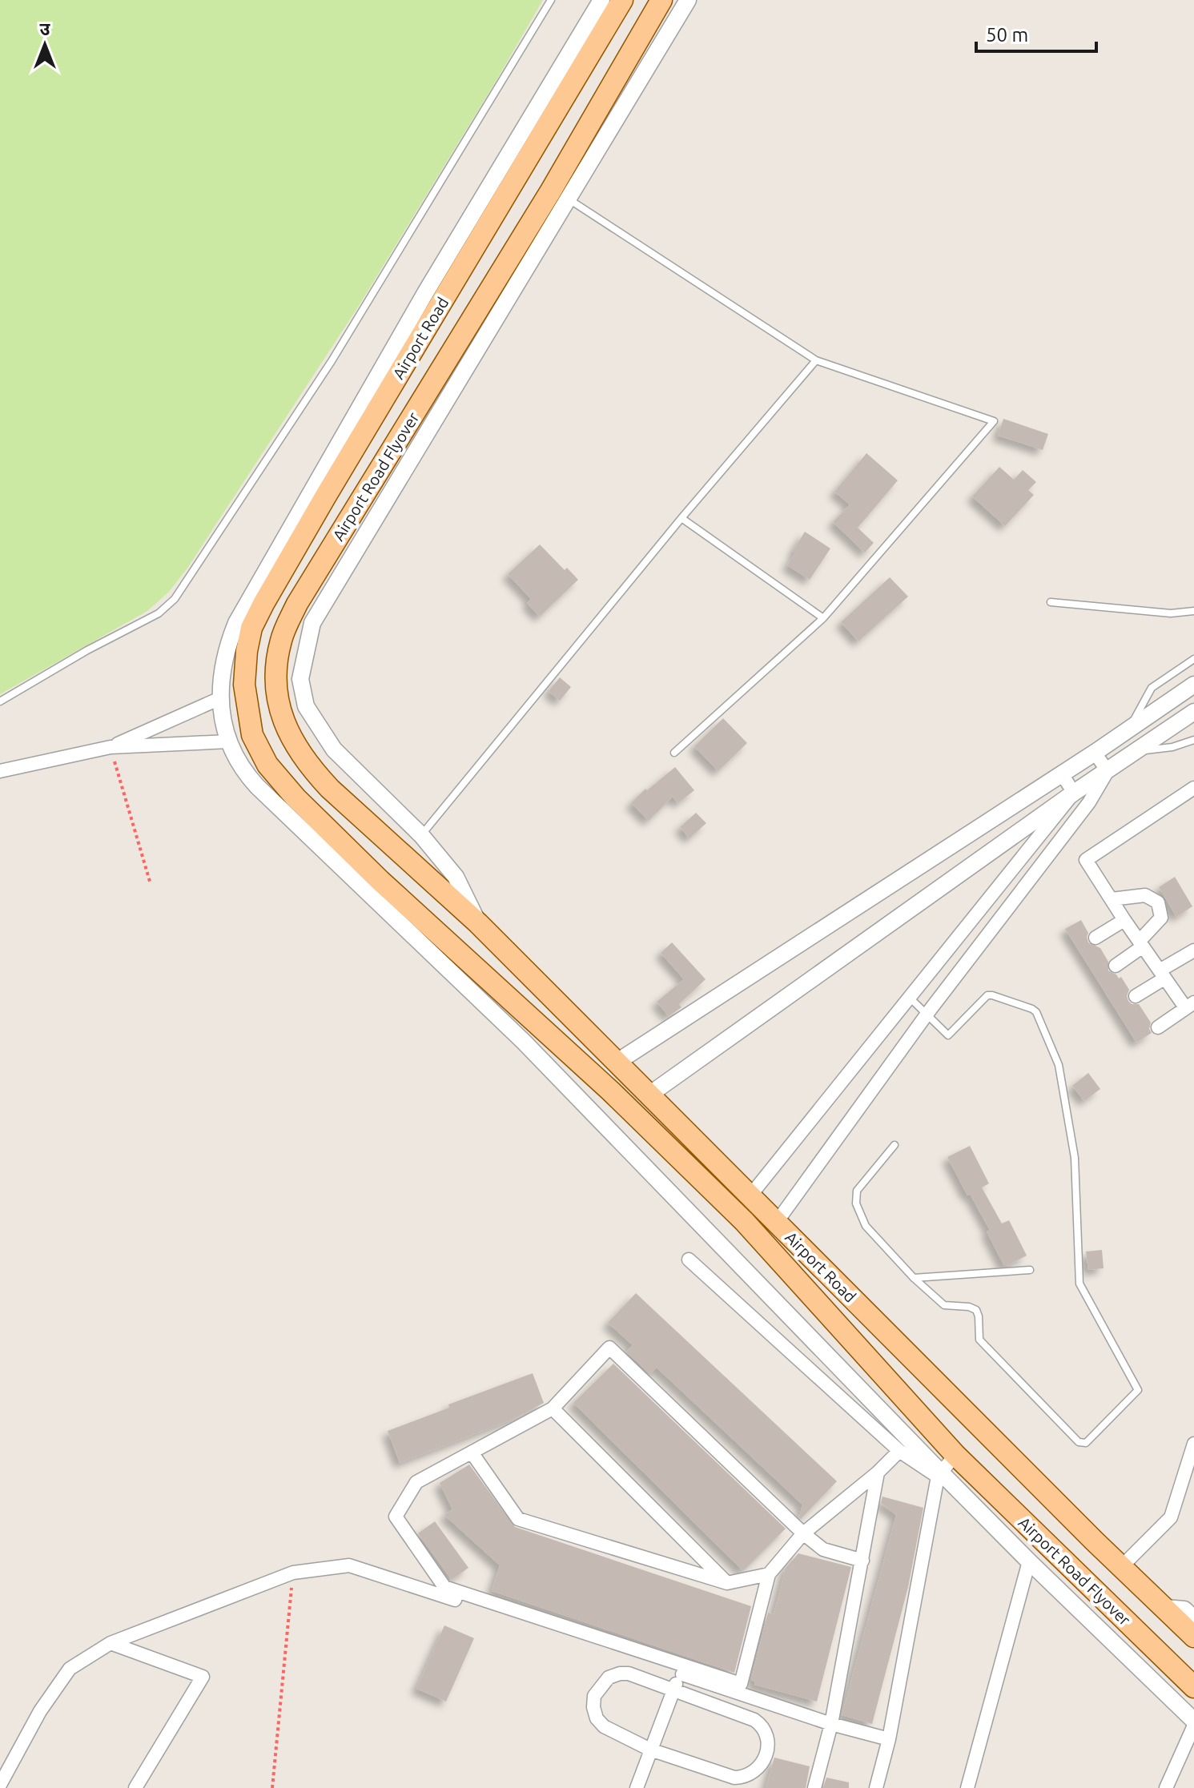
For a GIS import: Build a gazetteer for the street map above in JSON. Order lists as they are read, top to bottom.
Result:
{
  "streets": {
    "main road": ["Airport Road", "Airport Road Flyover"]
  },
  "crossings": [
    ["Airport Road", "Airport Road Flyover"]
  ],
  "scale_bar": "50 m",
  "north": "top"
}
